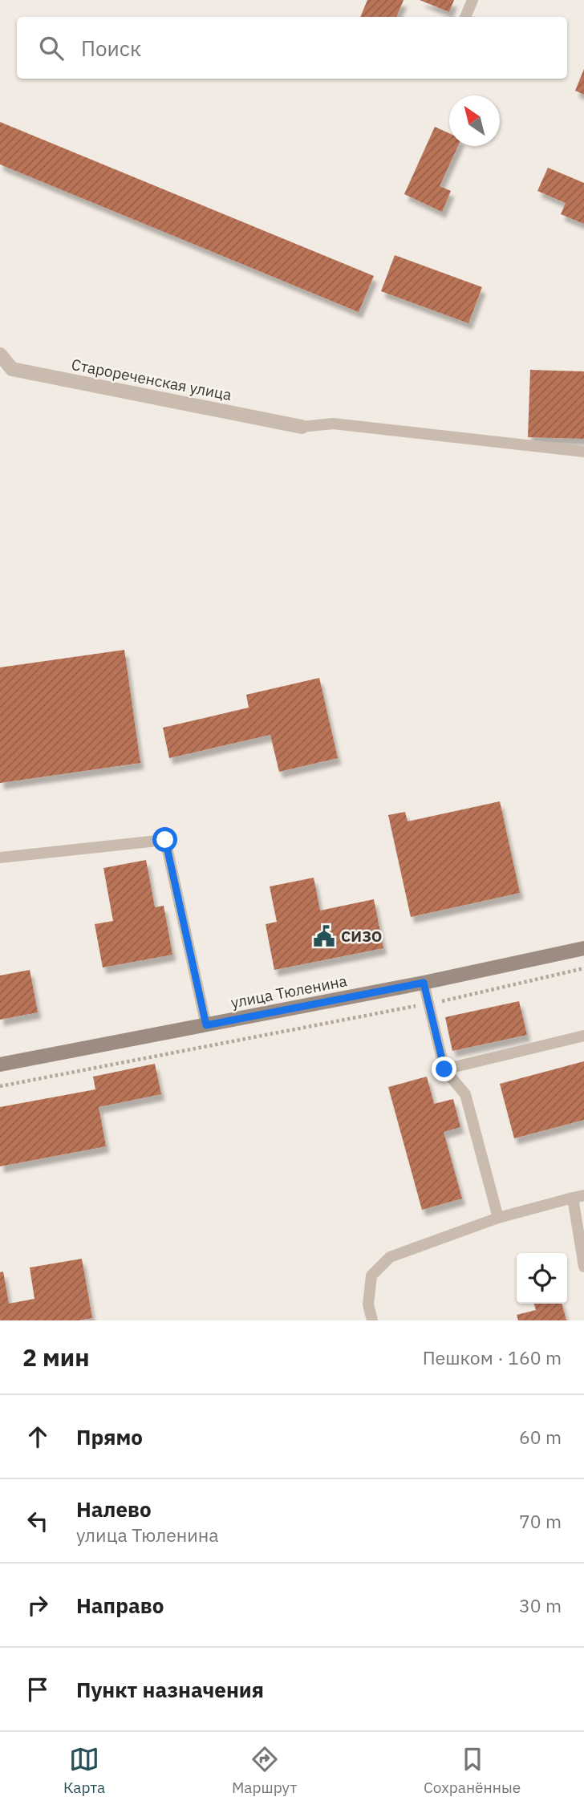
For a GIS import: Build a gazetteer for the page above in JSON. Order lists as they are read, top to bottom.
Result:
{
  "streets": {
    "main road": ["улица Тюленина"],
    "street": ["Старореченская улица"]
  },
  "places": {
    "public building": ["СИЗО"]
  },
  "north": "top left",
  "page": {
    "search": "Поиск",
    "heading": ["2 мин", "Пешком · 160 m"],
    "list": [
      ["Прямо", "60 m"],
      ["Налево", "улица Тюленина", "70 m"],
      ["Направо", "30 m"],
      "Пункт назначения"
    ],
    "nav": ["Карта", "Маршрут", "Сохранённые"]
  }
}
